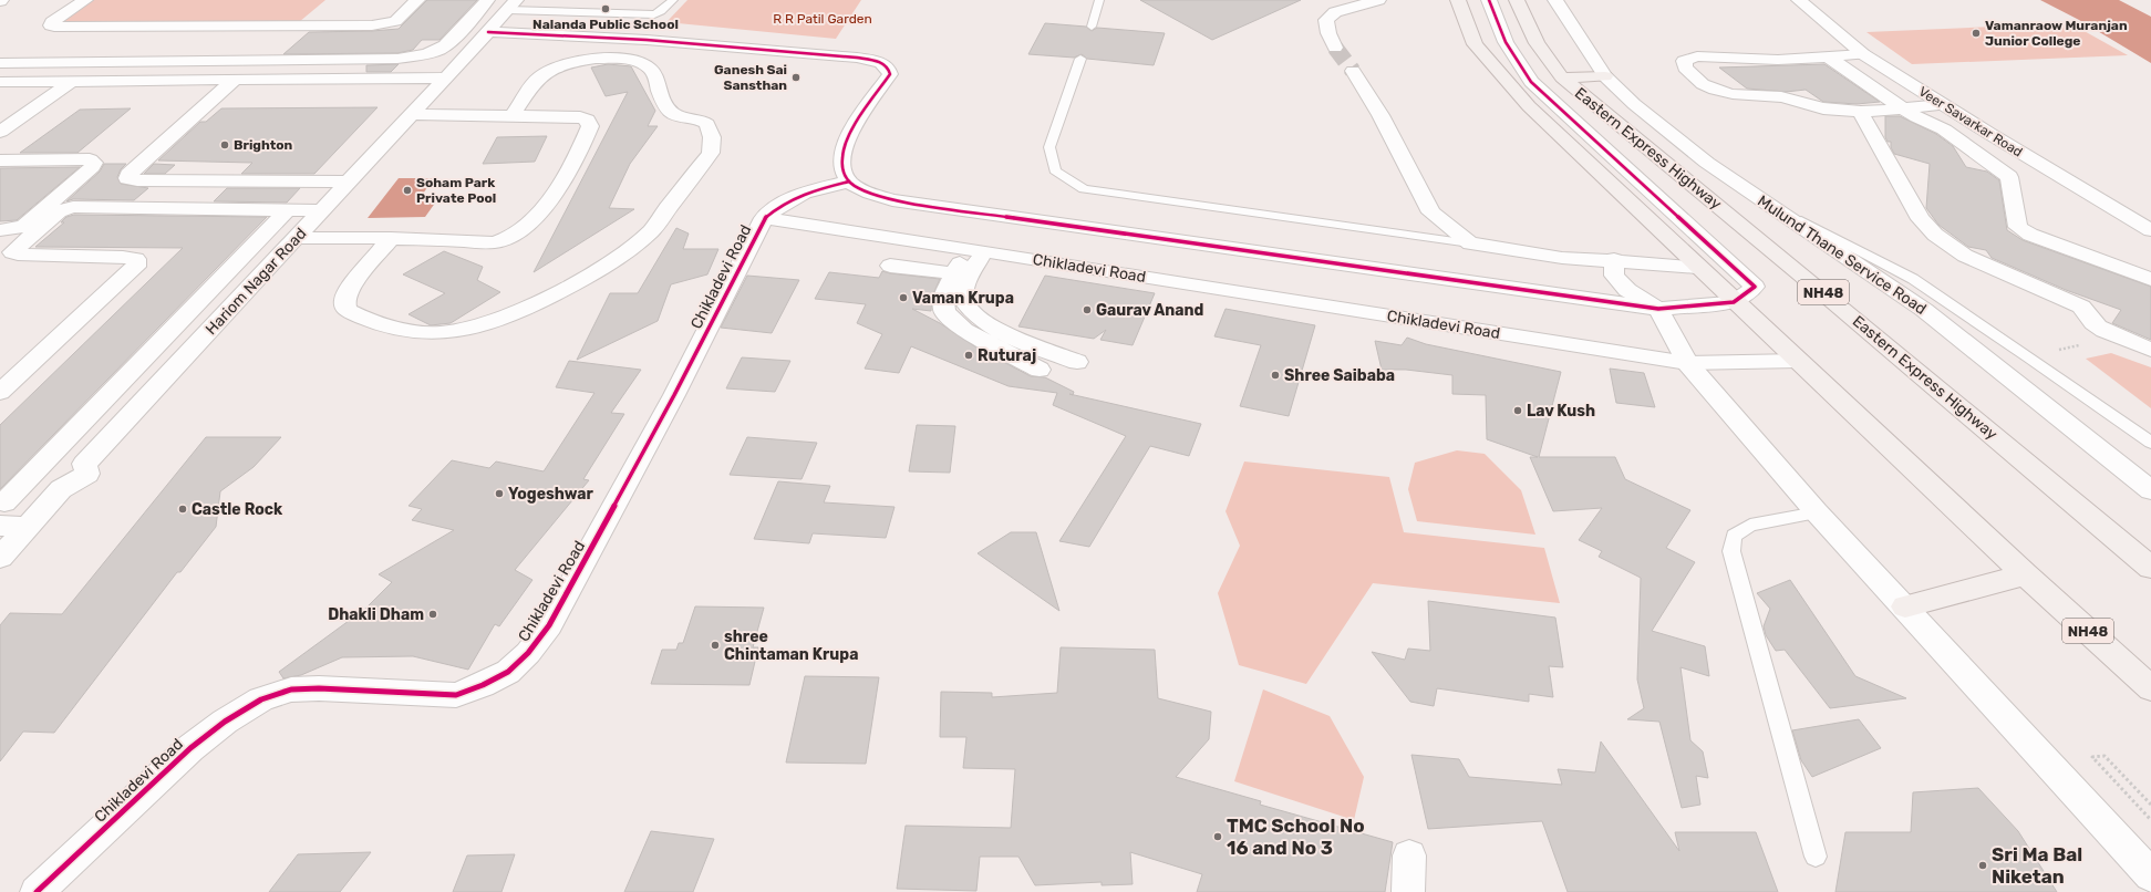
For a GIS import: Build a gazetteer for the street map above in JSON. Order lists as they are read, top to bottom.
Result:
{
  "streets": {
    "highway": ["Eastern Express Highway", "NH48"],
    "street": [
      "Veer Savarkar Road",
      "Mulund Thane Service Road",
      "Chikladevi Road",
      "Hariom Nagar Road"
    ]
  },
  "crossings": [
    ["Chikladevi Road", "NH48"]
  ],
  "parks": ["R R Patil Garden"],
  "places": [
    "Nalanda Public School",
    "Vamanraow Muranjan Junior College",
    "Ganesh Sai Sansthan",
    "Brighton",
    "Soham Park Private Pool",
    "Vaman Krupa",
    "Gaurav Anand",
    "Ruturaj",
    "Shree Saibaba",
    "Lav Kush",
    "Yogeshwar",
    "Castle Rock",
    "Dhakli Dham",
    "shree Chintaman Krupa",
    "TMC School No 16 and No 3",
    "Sri Ma Bal Niketan"
  ]
}
